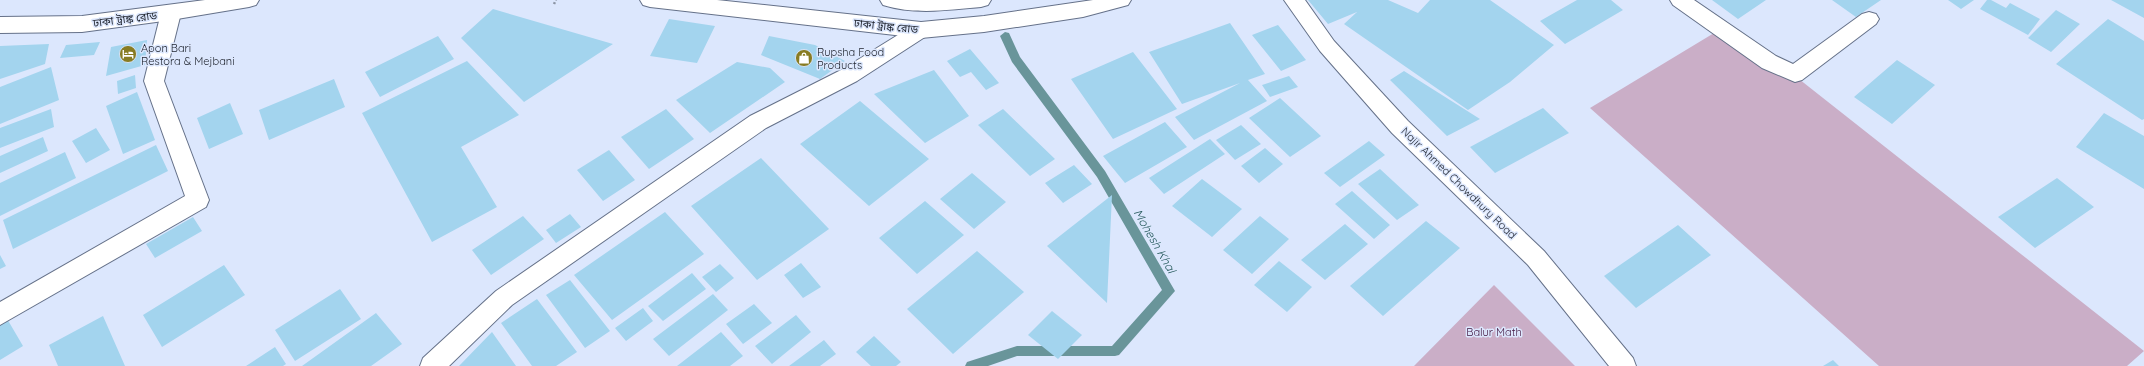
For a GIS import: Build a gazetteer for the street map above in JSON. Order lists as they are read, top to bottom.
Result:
{
  "streets": {
    "street": ["ঢাকা ট্রাঙ্ক রোড", "Najir Ahmed Chowdhury Road"]
  },
  "water": ["Mohesh Khal"],
  "parks": ["Balur Math"],
  "places": {
    "hotel": ["Apon Bari Restora & Mejbani"],
    "shop": ["Rupsha Food Products"]
  }
}
